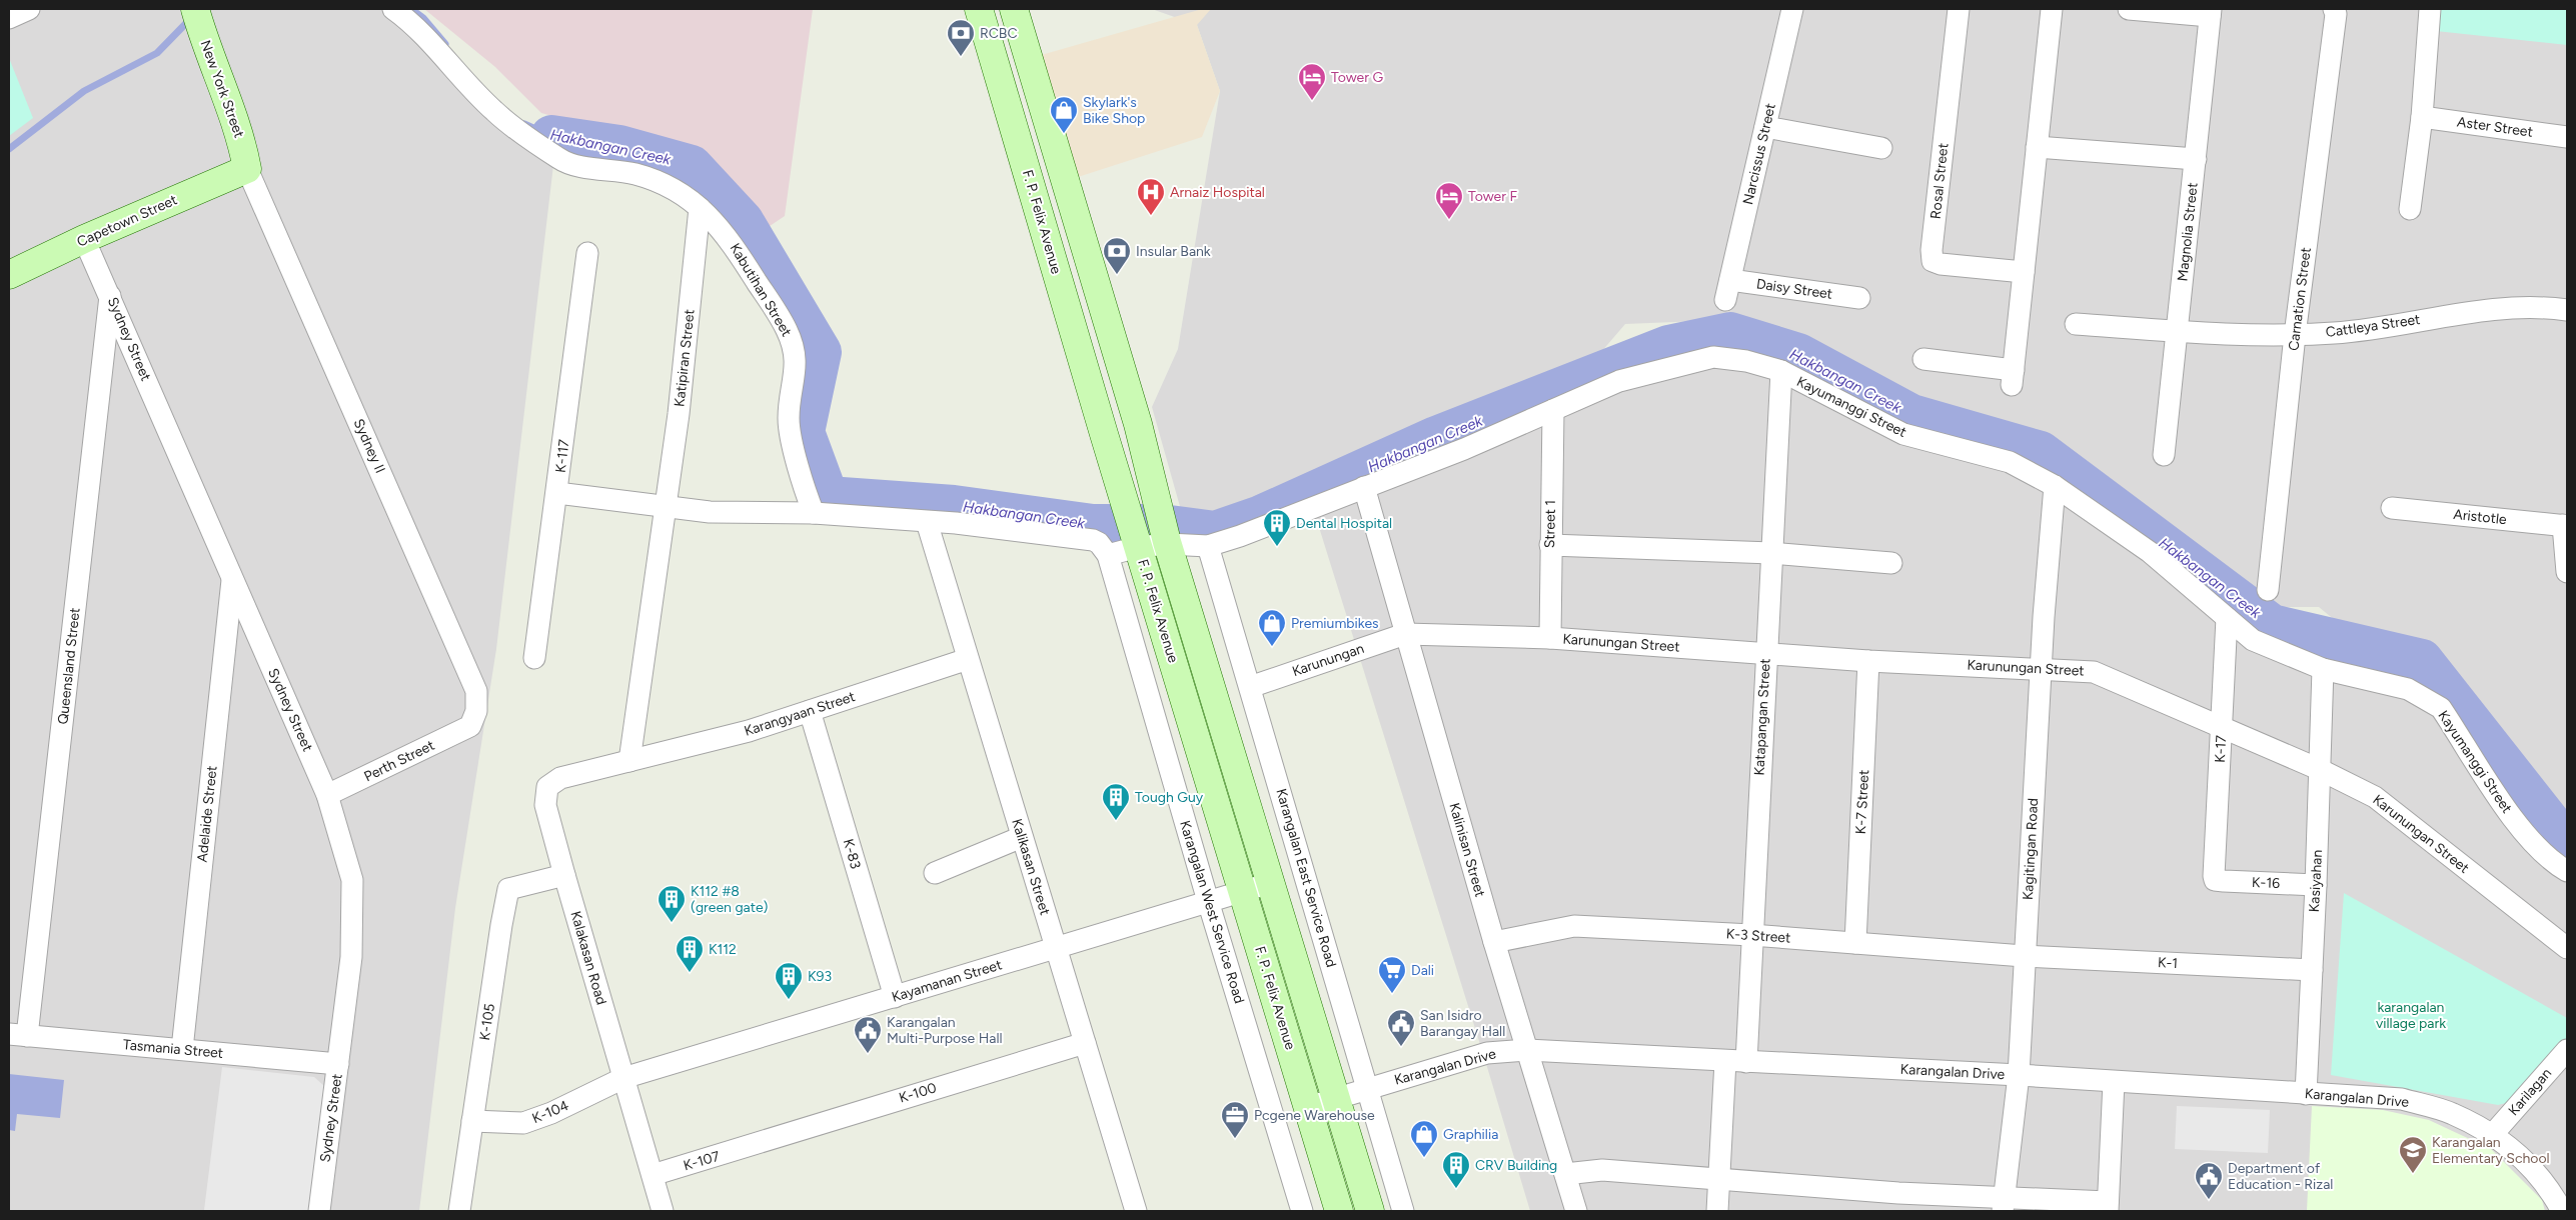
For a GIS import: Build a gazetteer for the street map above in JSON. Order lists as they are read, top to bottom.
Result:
{
  "streets": {
    "main road": ["New York Street", "Capetown Street", "F. P. Felix Avenue"],
    "street": [
      "Aster Street",
      "Narcissus Street",
      "Rosal Street",
      "Magnolia Street",
      "Daisy Street",
      "Kabutihan Street",
      "Carnation Street",
      "Cattleya Street",
      "Sydney Street",
      "Katipiran Street",
      "Kayumanggi Street",
      "Sydney II",
      "K-117",
      "Aristotle",
      "Street 1",
      "Karunungan Street",
      "Karunungan",
      "Queensland Street",
      "Karangyaan Street",
      "Katapangan Street",
      "K-17",
      "Perth Street",
      "K-7 Street",
      "Adelaide Street",
      "Kagitingan Road",
      "Kalinisan Street",
      "K-83",
      "Kalikasan Street",
      "Karangalan East Service Road",
      "Kasiyahan",
      "K-16",
      "Karangalan West Service Road",
      "K-3 Street",
      "Kalakasan Road",
      "K-1",
      "Kayamanan Street",
      "K-105",
      "Tasmania Street",
      "Karangalan Drive",
      "Karilagan",
      "K-100",
      "K-104",
      "K-107"
    ]
  },
  "crossings": [
    ["New York Street", "Capetown Street"],
    ["New York Street", "Sydney II"],
    ["Narcissus Street", "Daisy Street"],
    ["Capetown Street", "Sydney Street"],
    ["Capetown Street", "Sydney II"],
    ["F. P. Felix Avenue", "Kayumanggi Street"],
    ["F. P. Felix Avenue", "Kayamanan Street"],
    ["F. P. Felix Avenue", "Karangalan Drive"],
    ["Magnolia Street", "Cattleya Street"],
    ["Kabutihan Street", "Katipiran Street"],
    ["Carnation Street", "Cattleya Street"],
    ["Sydney Street", "Queensland Street"],
    ["Sydney Street", "Perth Street"],
    ["Sydney Street", "Adelaide Street"],
    ["Sydney Street", "Tasmania Street"],
    ["Katipiran Street", "Karangyaan Street"],
    ["Katipiran Street", "Kalakasan Road"],
    ["Kayumanggi Street", "Street 1"],
    ["Kayumanggi Street", "Katapangan Street"],
    ["Kayumanggi Street", "K-17"],
    ["Kayumanggi Street", "Kagitingan Road"],
    ["Kayumanggi Street", "Kalinisan Street"],
    ["Kayumanggi Street", "Karangalan East Service Road"],
    ["Kayumanggi Street", "Kasiyahan"],
    ["Sydney II", "Perth Street"],
    ["Street 1", "Karunungan Street"],
    ["Karunungan Street", "Karunungan"],
    ["Karunungan Street", "Katapangan Street"],
    ["Karunungan Street", "K-17"],
    ["Karunungan Street", "K-7 Street"],
    ["Karunungan Street", "Kagitingan Road"],
    ["Karunungan Street", "Kalinisan Street"],
    ["Karunungan Street", "Kasiyahan"],
    ["Karunungan", "Kalinisan Street"],
    ["Karunungan", "Karangalan East Service Road"],
    ["Queensland Street", "Tasmania Street"],
    ["Karangyaan Street", "K-83"],
    ["Karangyaan Street", "Kalikasan Street"],
    ["Karangyaan Street", "Kalakasan Road"],
    ["Katapangan Street", "K-3 Street"],
    ["Katapangan Street", "Karangalan Drive"],
    ["K-17", "K-16"],
    ["K-7 Street", "K-3 Street"],
    ["Adelaide Street", "Tasmania Street"],
    ["Kagitingan Road", "K-3 Street"],
    ["Kagitingan Road", "K-1"],
    ["Kagitingan Road", "Karangalan Drive"],
    ["Kalinisan Street", "K-3 Street"],
    ["Kalinisan Street", "Karangalan Drive"],
    ["K-83", "Kayamanan Street"],
    ["Kalikasan Street", "Kayamanan Street"],
    ["Kalikasan Street", "K-100"],
    ["Karangalan East Service Road", "Karangalan Drive"],
    ["Kasiyahan", "K-16"],
    ["Kasiyahan", "K-1"],
    ["Kasiyahan", "Karangalan Drive"],
    ["Karangalan West Service Road", "Kayamanan Street"],
    ["K-3 Street", "K-1"],
    ["Kalakasan Road", "Kayamanan Street"],
    ["Kalakasan Road", "K-105"],
    ["Kalakasan Road", "K-104"],
    ["Kalakasan Road", "K-107"],
    ["Kayamanan Street", "K-104"],
    ["K-105", "K-104"],
    ["Karangalan Drive", "Karilagan"],
    ["K-100", "K-107"]
  ],
  "water": ["Hakbangan Creek"],
  "parks": ["karangalan village park"],
  "places": {
    "bank": ["RCBC", "Insular Bank"],
    "hotel": ["Tower G", "Tower F"],
    "shop": ["Skylark's Bike Shop", "Premiumbikes", "Graphilia"],
    "hospital": ["Arnaiz Hospital"],
    "building": [
      "Dental Hospital",
      "Tough Guy",
      "K112 #8 (green gate)",
      "K112",
      "K93",
      "CRV Building"
    ],
    "supermarket": ["Dali"],
    "public building": ["San Isidro Barangay Hall", "Karangalan Multi-Purpose Hall", "Department of Education - Rizal"],
    "office": ["Pcgene Warehouse"],
    "school or university": ["Karangalan Elementary School"]
  }
}
